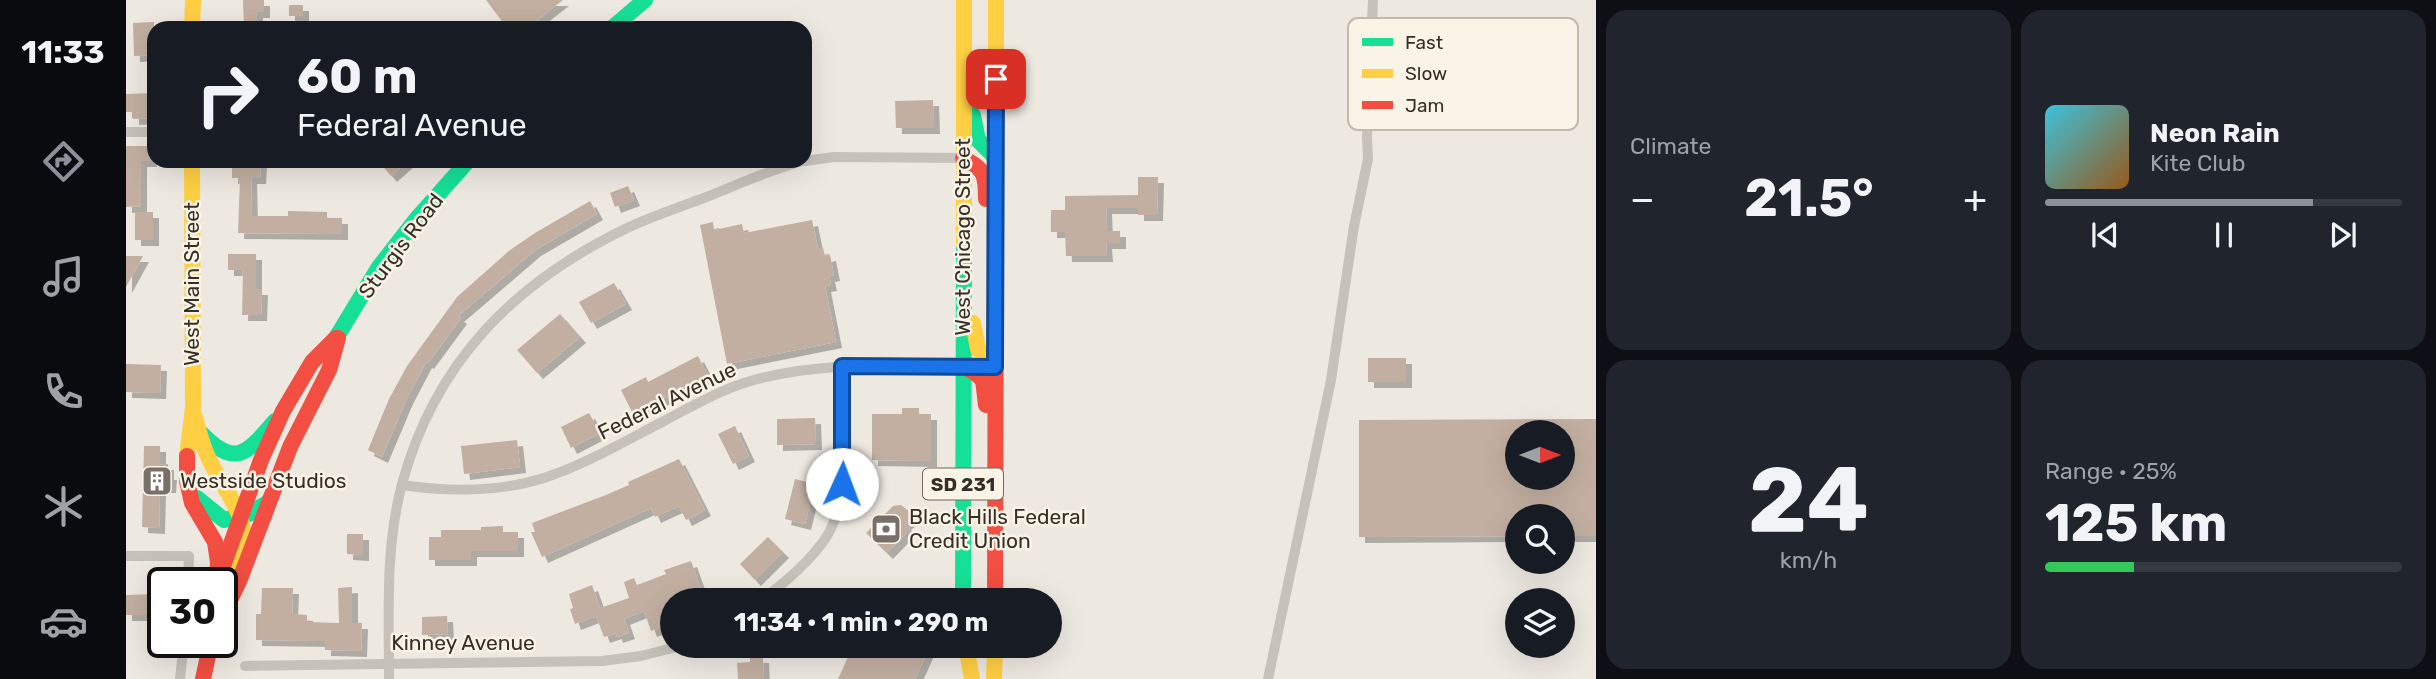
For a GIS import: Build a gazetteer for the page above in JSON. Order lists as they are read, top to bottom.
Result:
{
  "streets": {
    "main road": [
      "West Chicago Street",
      "Sturgis Road",
      "West Main Street",
      "SD 231"
    ],
    "street": ["Federal Avenue", "Kinney Avenue"]
  },
  "crossings": [
    ["West Chicago Street", "Federal Avenue"],
    ["Sturgis Road", "West Main Street"]
  ],
  "places": {
    "building": ["Westside Studios"],
    "bank": ["Black Hills Federal Credit Union"]
  },
  "legend": ["Fast", "Slow", "Jam"],
  "north": "right",
  "page": {
    "tabs": "11:33",
    "tile": [
      "Climate",
      ["24", "km/h"],
      ["Range · 25%", "125 km"]
    ],
    "turn": ["60 m", "Federal Avenue"],
    "song": ["Neon Rain", "Kite Club"],
    "heat": ["−", "21.5°", "+"],
    "limit": "30",
    "trip": "11:34 · 1 min · 290 m"
  }
}
